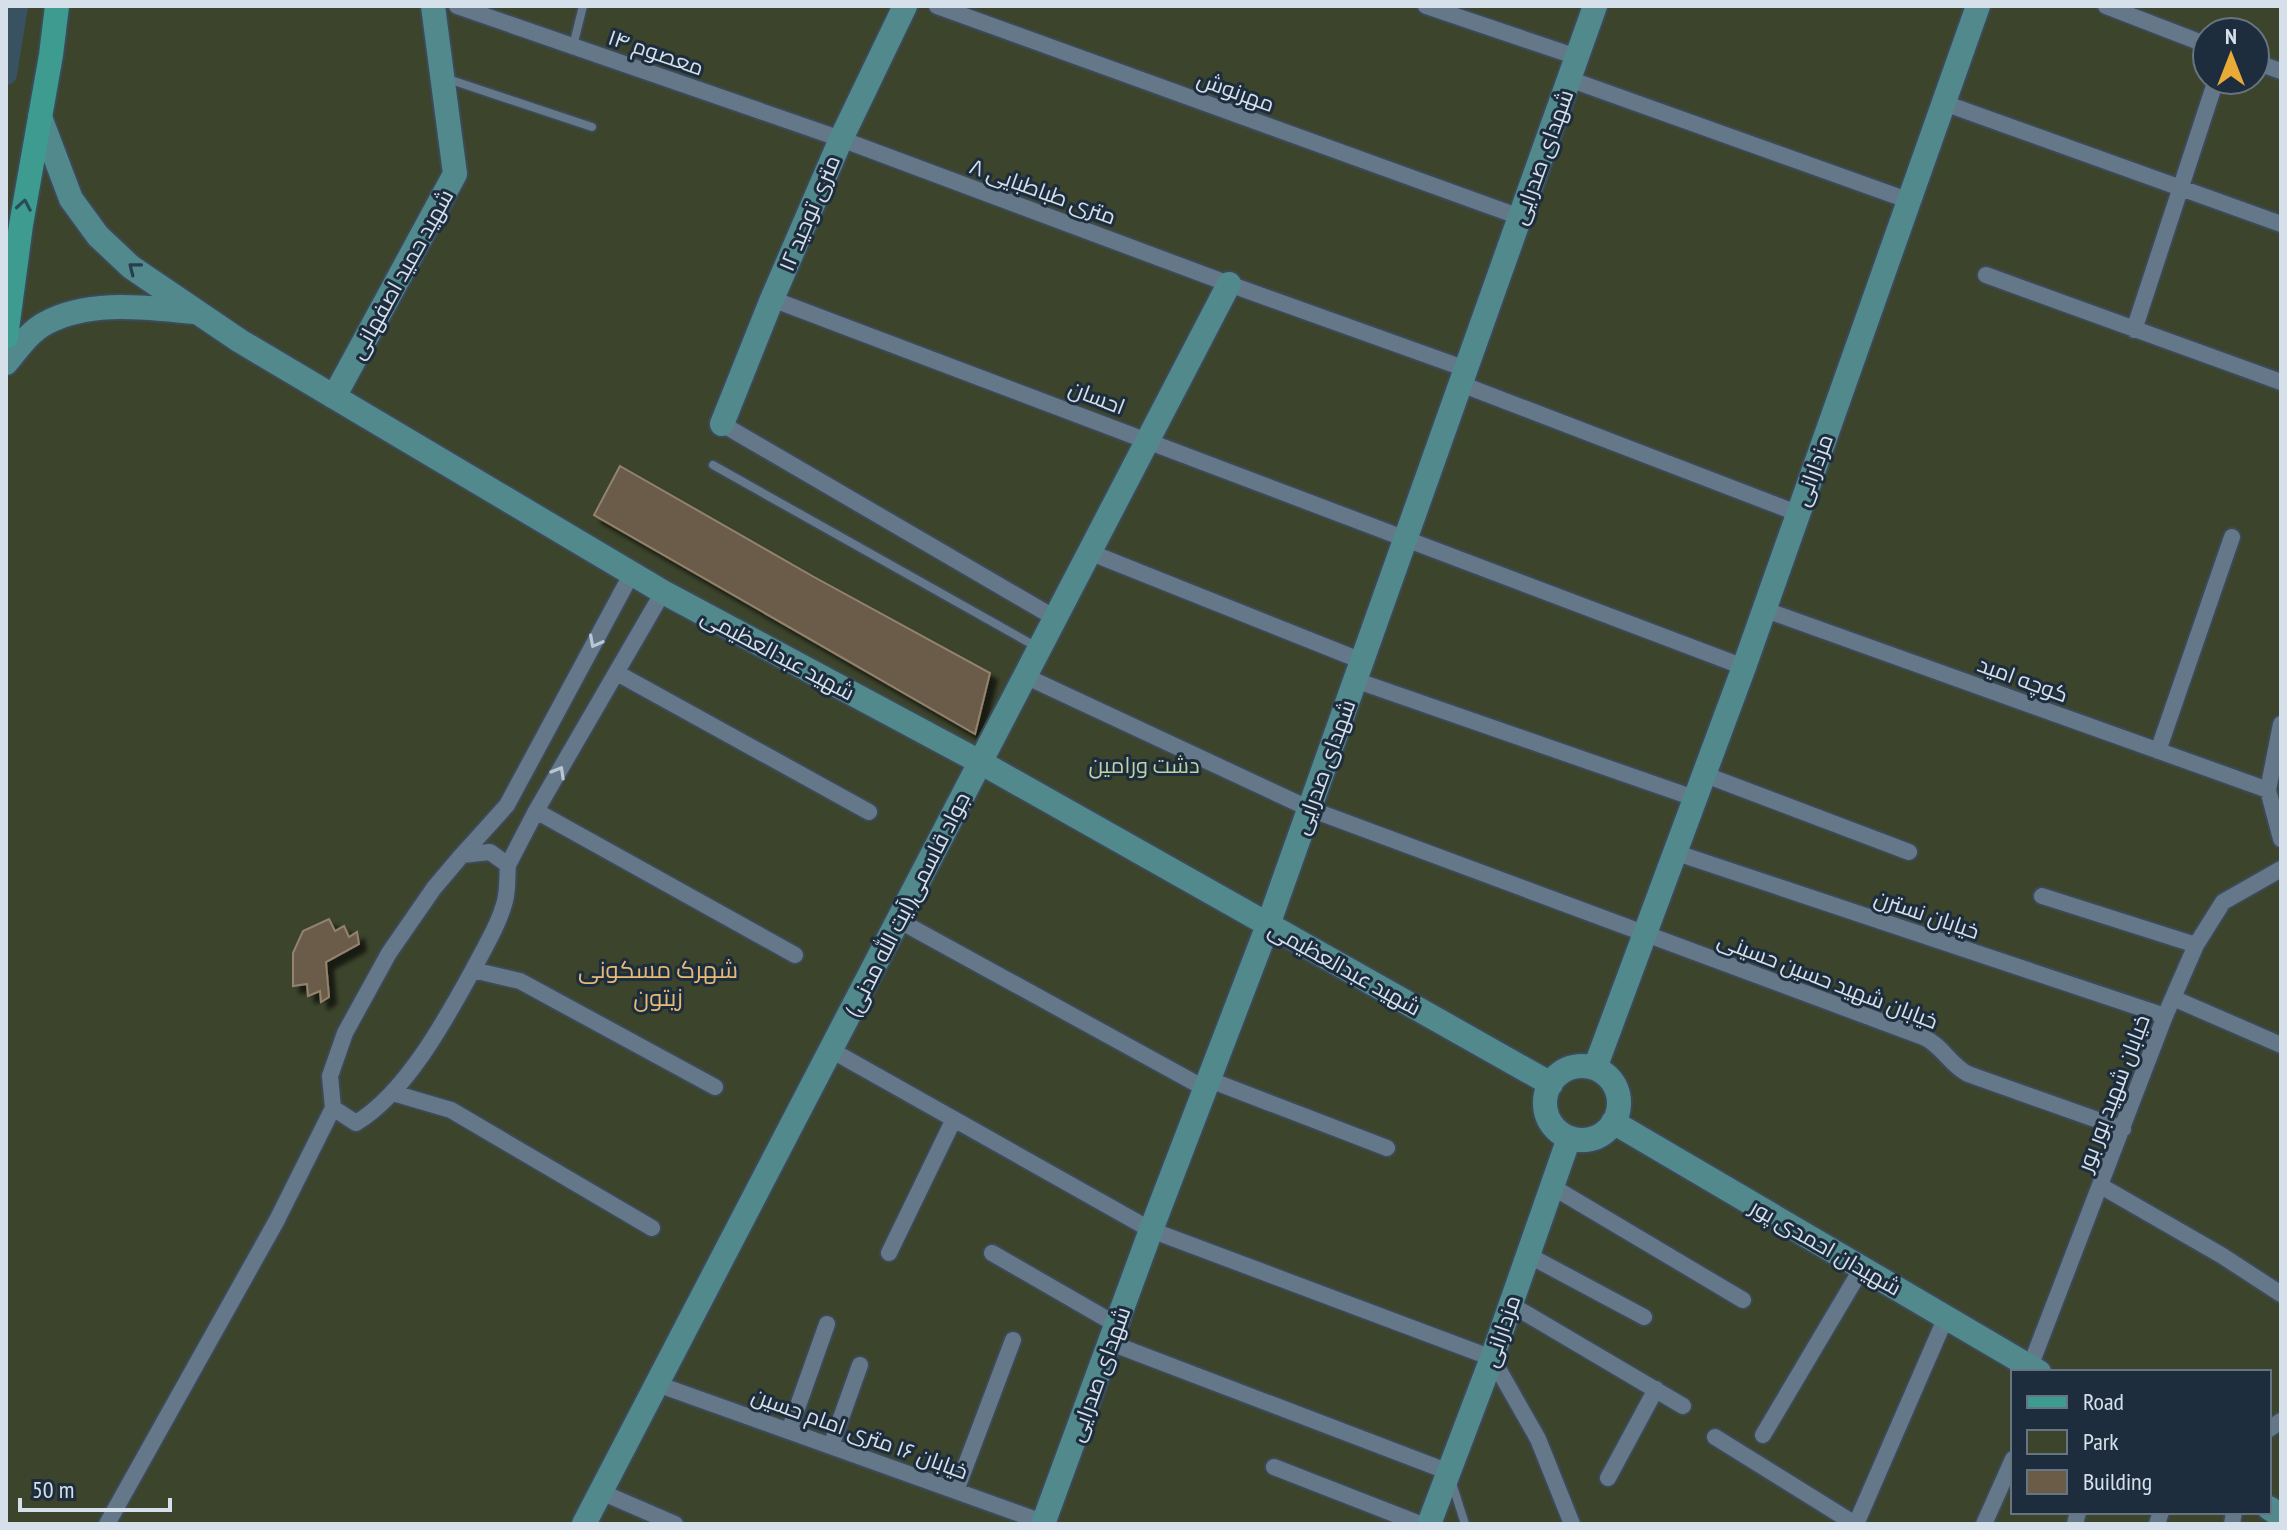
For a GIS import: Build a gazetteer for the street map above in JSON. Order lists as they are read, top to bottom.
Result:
{
  "streets": {
    "street": [
      "۱۴ معصوم",
      "مهرنوش",
      "شهدای صدرایی",
      "۸ متری طباطبایی",
      "۱۲ متری توحید",
      "شهید حمید اصفهانی",
      "احسان",
      "مزدارانی",
      "شهید عبدالعظیمی",
      "کوچه امید",
      "جواد قاسمی(آیت الله مدنی)",
      "خیابان نسترن",
      "خیابان شهید حسین حسینی",
      "خیابان شهید بور بور",
      "شهیدان احمدی پور",
      "خیابان ۱۶ متری امام حسین"
    ]
  },
  "crossings": [
    ["۱۴ معصوم", "۸ متری طباطبایی"],
    ["۱۴ معصوم", "۱۲ متری توحید"],
    ["مهرنوش", "شهدای صدرایی"],
    ["شهدای صدرایی", "۸ متری طباطبایی"],
    ["شهدای صدرایی", "احسان"],
    ["شهدای صدرایی", "شهید عبدالعظیمی"],
    ["شهدای صدرایی", "خیابان شهید حسین حسینی"],
    ["شهدای صدرایی", "خیابان ۱۶ متری امام حسین"],
    ["۸ متری طباطبایی", "۱۲ متری توحید"],
    ["۸ متری طباطبایی", "مزدارانی"],
    ["۸ متری طباطبایی", "جواد قاسمی(آیت الله مدنی)"],
    ["۱۲ متری توحید", "احسان"],
    ["شهید حمید اصفهانی", "شهید عبدالعظیمی"],
    ["احسان", "مزدارانی"],
    ["احسان", "جواد قاسمی(آیت الله مدنی)"],
    ["مزدارانی", "شهید عبدالعظیمی"],
    ["مزدارانی", "کوچه امید"],
    ["مزدارانی", "خیابان نسترن"],
    ["مزدارانی", "خیابان شهید حسین حسینی"],
    ["مزدارانی", "شهیدان احمدی پور"],
    ["شهید عبدالعظیمی", "جواد قاسمی(آیت الله مدنی)"],
    ["شهید عبدالعظیمی", "شهیدان احمدی پور"],
    ["جواد قاسمی(آیت الله مدنی)", "خیابان شهید حسین حسینی"],
    ["جواد قاسمی(آیت الله مدنی)", "خیابان ۱۶ متری امام حسین"],
    ["خیابان نسترن", "خیابان شهید بور بور"],
    ["خیابان شهید حسین حسینی", "خیابان شهید بور بور"],
    ["خیابان شهید بور بور", "شهیدان احمدی پور"]
  ],
  "districts": ["شهرک مسکونی زیتون"],
  "parks": ["دشت ورامین"],
  "legend": ["Road", "Park", "Building"],
  "scale_bar": "50 m",
  "north": "top"
}
